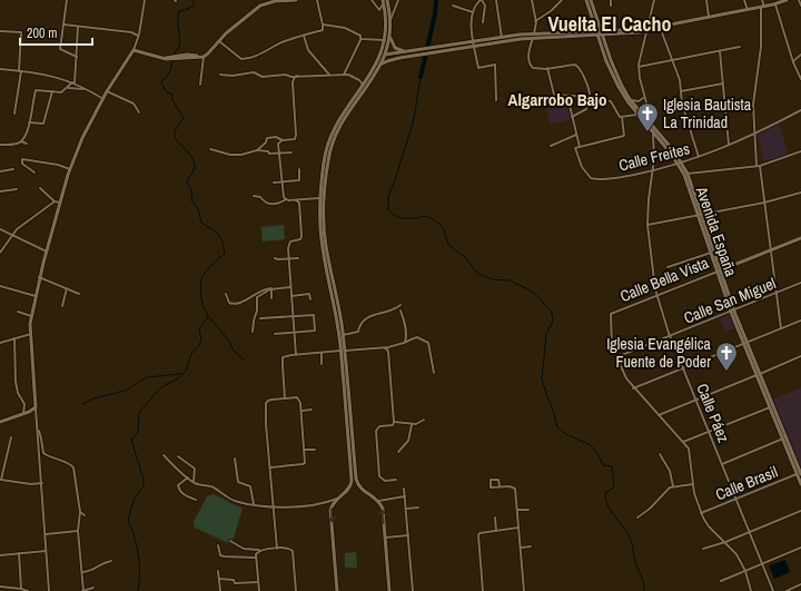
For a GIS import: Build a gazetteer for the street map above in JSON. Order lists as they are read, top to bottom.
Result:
{
  "streets": {
    "street": [
      "Calle Freites",
      "Avenida España",
      "Calle Bella Vista",
      "Calle San Miguel",
      "Calle Páez",
      "Calle Brasil"
    ]
  },
  "crossings": [
    ["Calle Freites", "Avenida España"],
    ["Calle Freites", "Calle Páez"],
    ["Avenida España", "Calle Bella Vista"],
    ["Avenida España", "Calle San Miguel"],
    ["Avenida España", "Calle Páez"],
    ["Avenida España", "Calle Brasil"],
    ["Calle Bella Vista", "Calle San Miguel"],
    ["Calle Bella Vista", "Calle Páez"],
    ["Calle San Miguel", "Calle Páez"],
    ["Calle Páez", "Calle Brasil"]
  ],
  "districts": ["Vuelta El Cacho", "Algarrobo Bajo"],
  "places": {
    "church": ["Iglesia Bautista La Trinidad", "Iglesia Evangélica Fuente de Poder"]
  },
  "scale_bar": "200 m"
}
